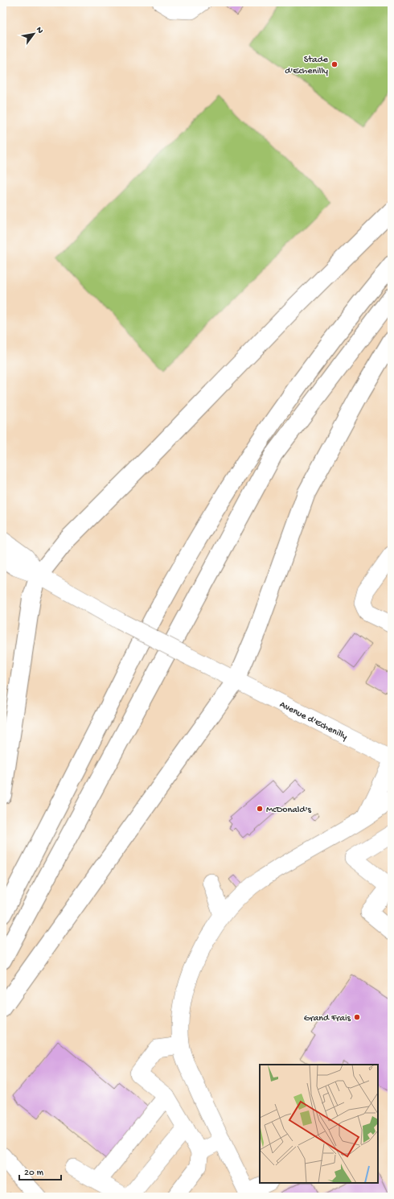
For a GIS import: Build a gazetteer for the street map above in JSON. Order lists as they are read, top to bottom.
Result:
{
  "streets": {
    "street": ["Avenue d'Echenilly"]
  },
  "places": ["Stade d'Echenilly", "McDonald's", "Grand Frais"],
  "scale_bar": "20 m",
  "north": "top right"
}
